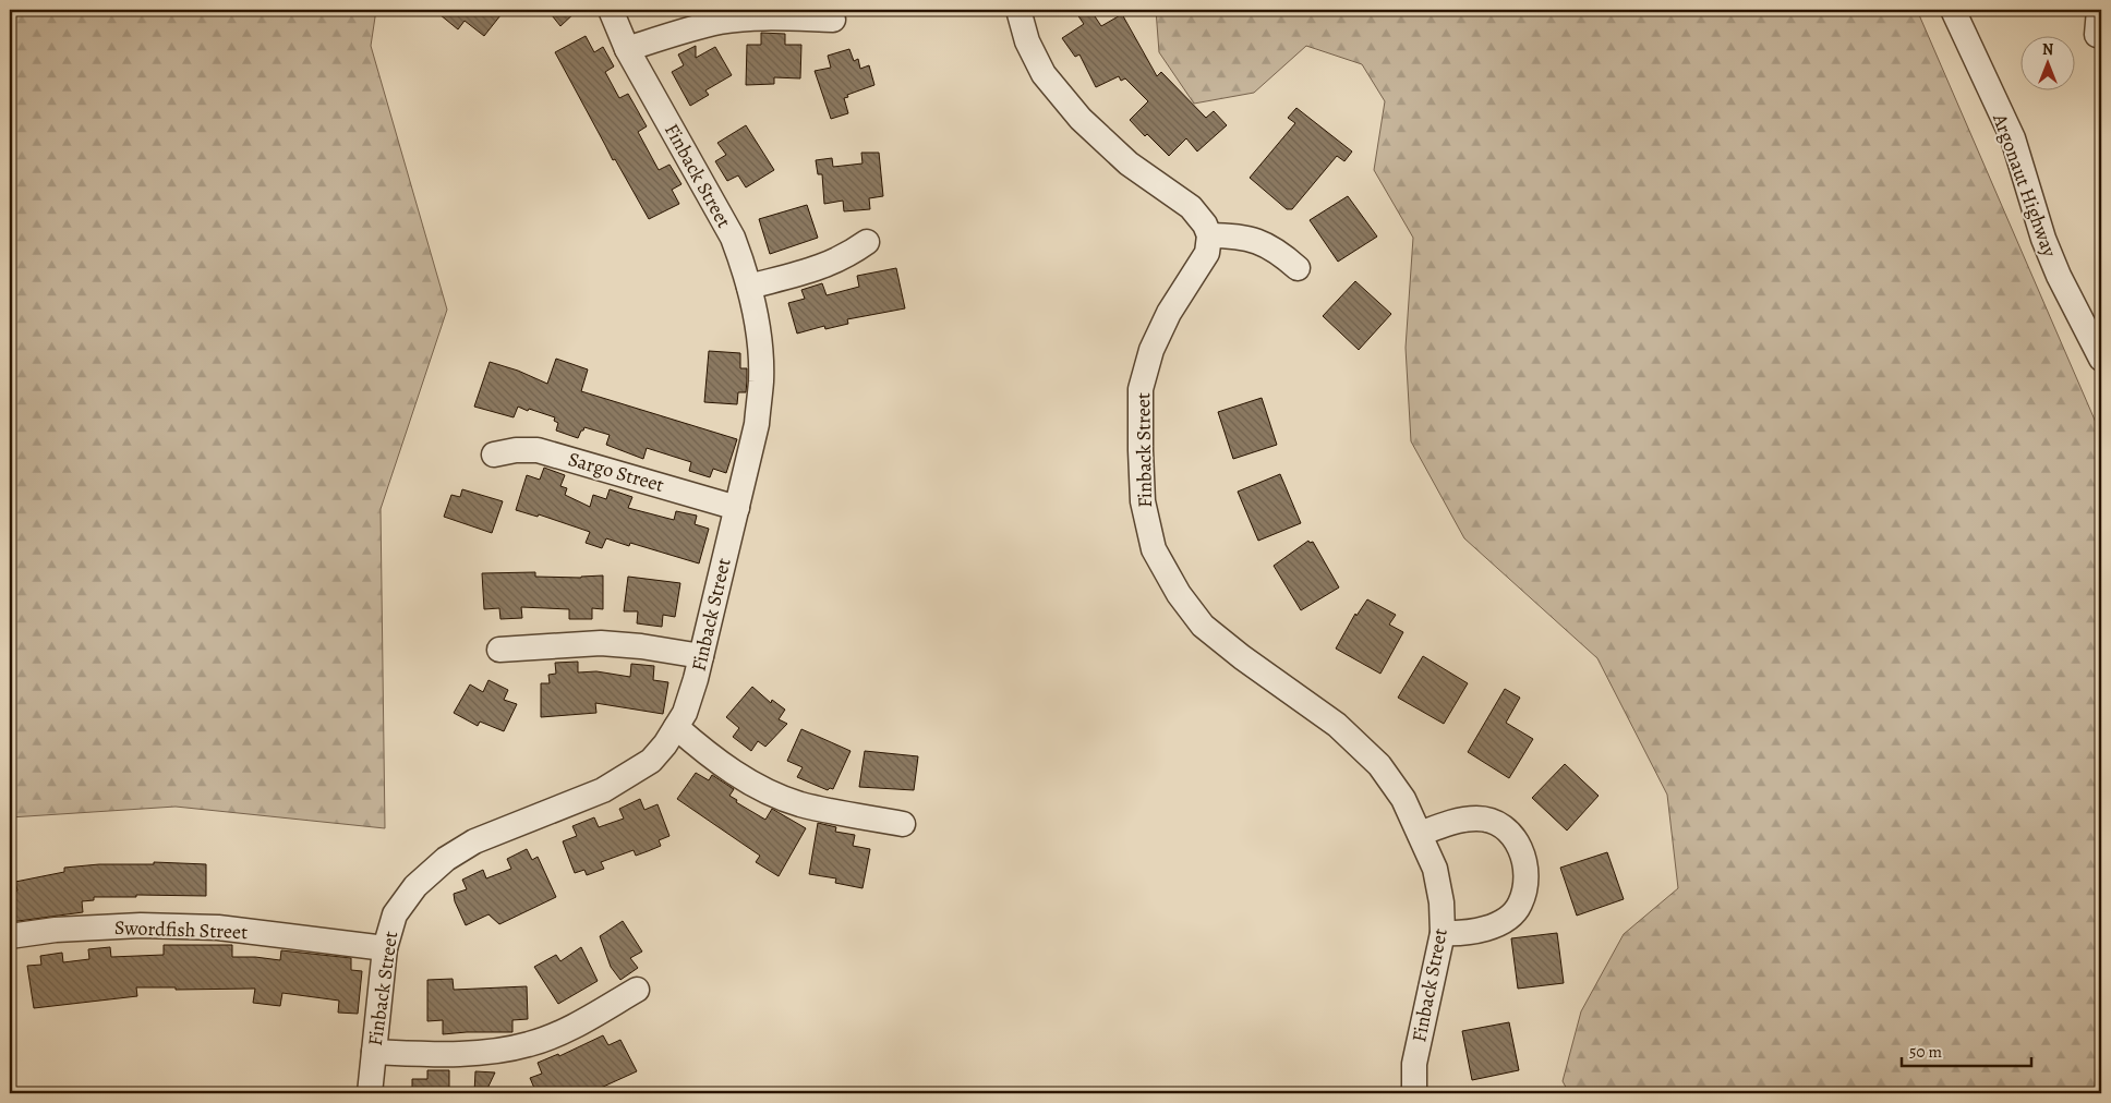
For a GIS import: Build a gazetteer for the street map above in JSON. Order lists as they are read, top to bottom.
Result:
{
  "streets": {
    "street": [
      "Finback Street",
      "Argonaut Highway",
      "Sargo Street",
      "Swordfish Street"
    ]
  },
  "crossings": [
    ["Finback Street", "Sargo Street"],
    ["Finback Street", "Swordfish Street"]
  ],
  "scale_bar": "50 m",
  "north": "top"
}
